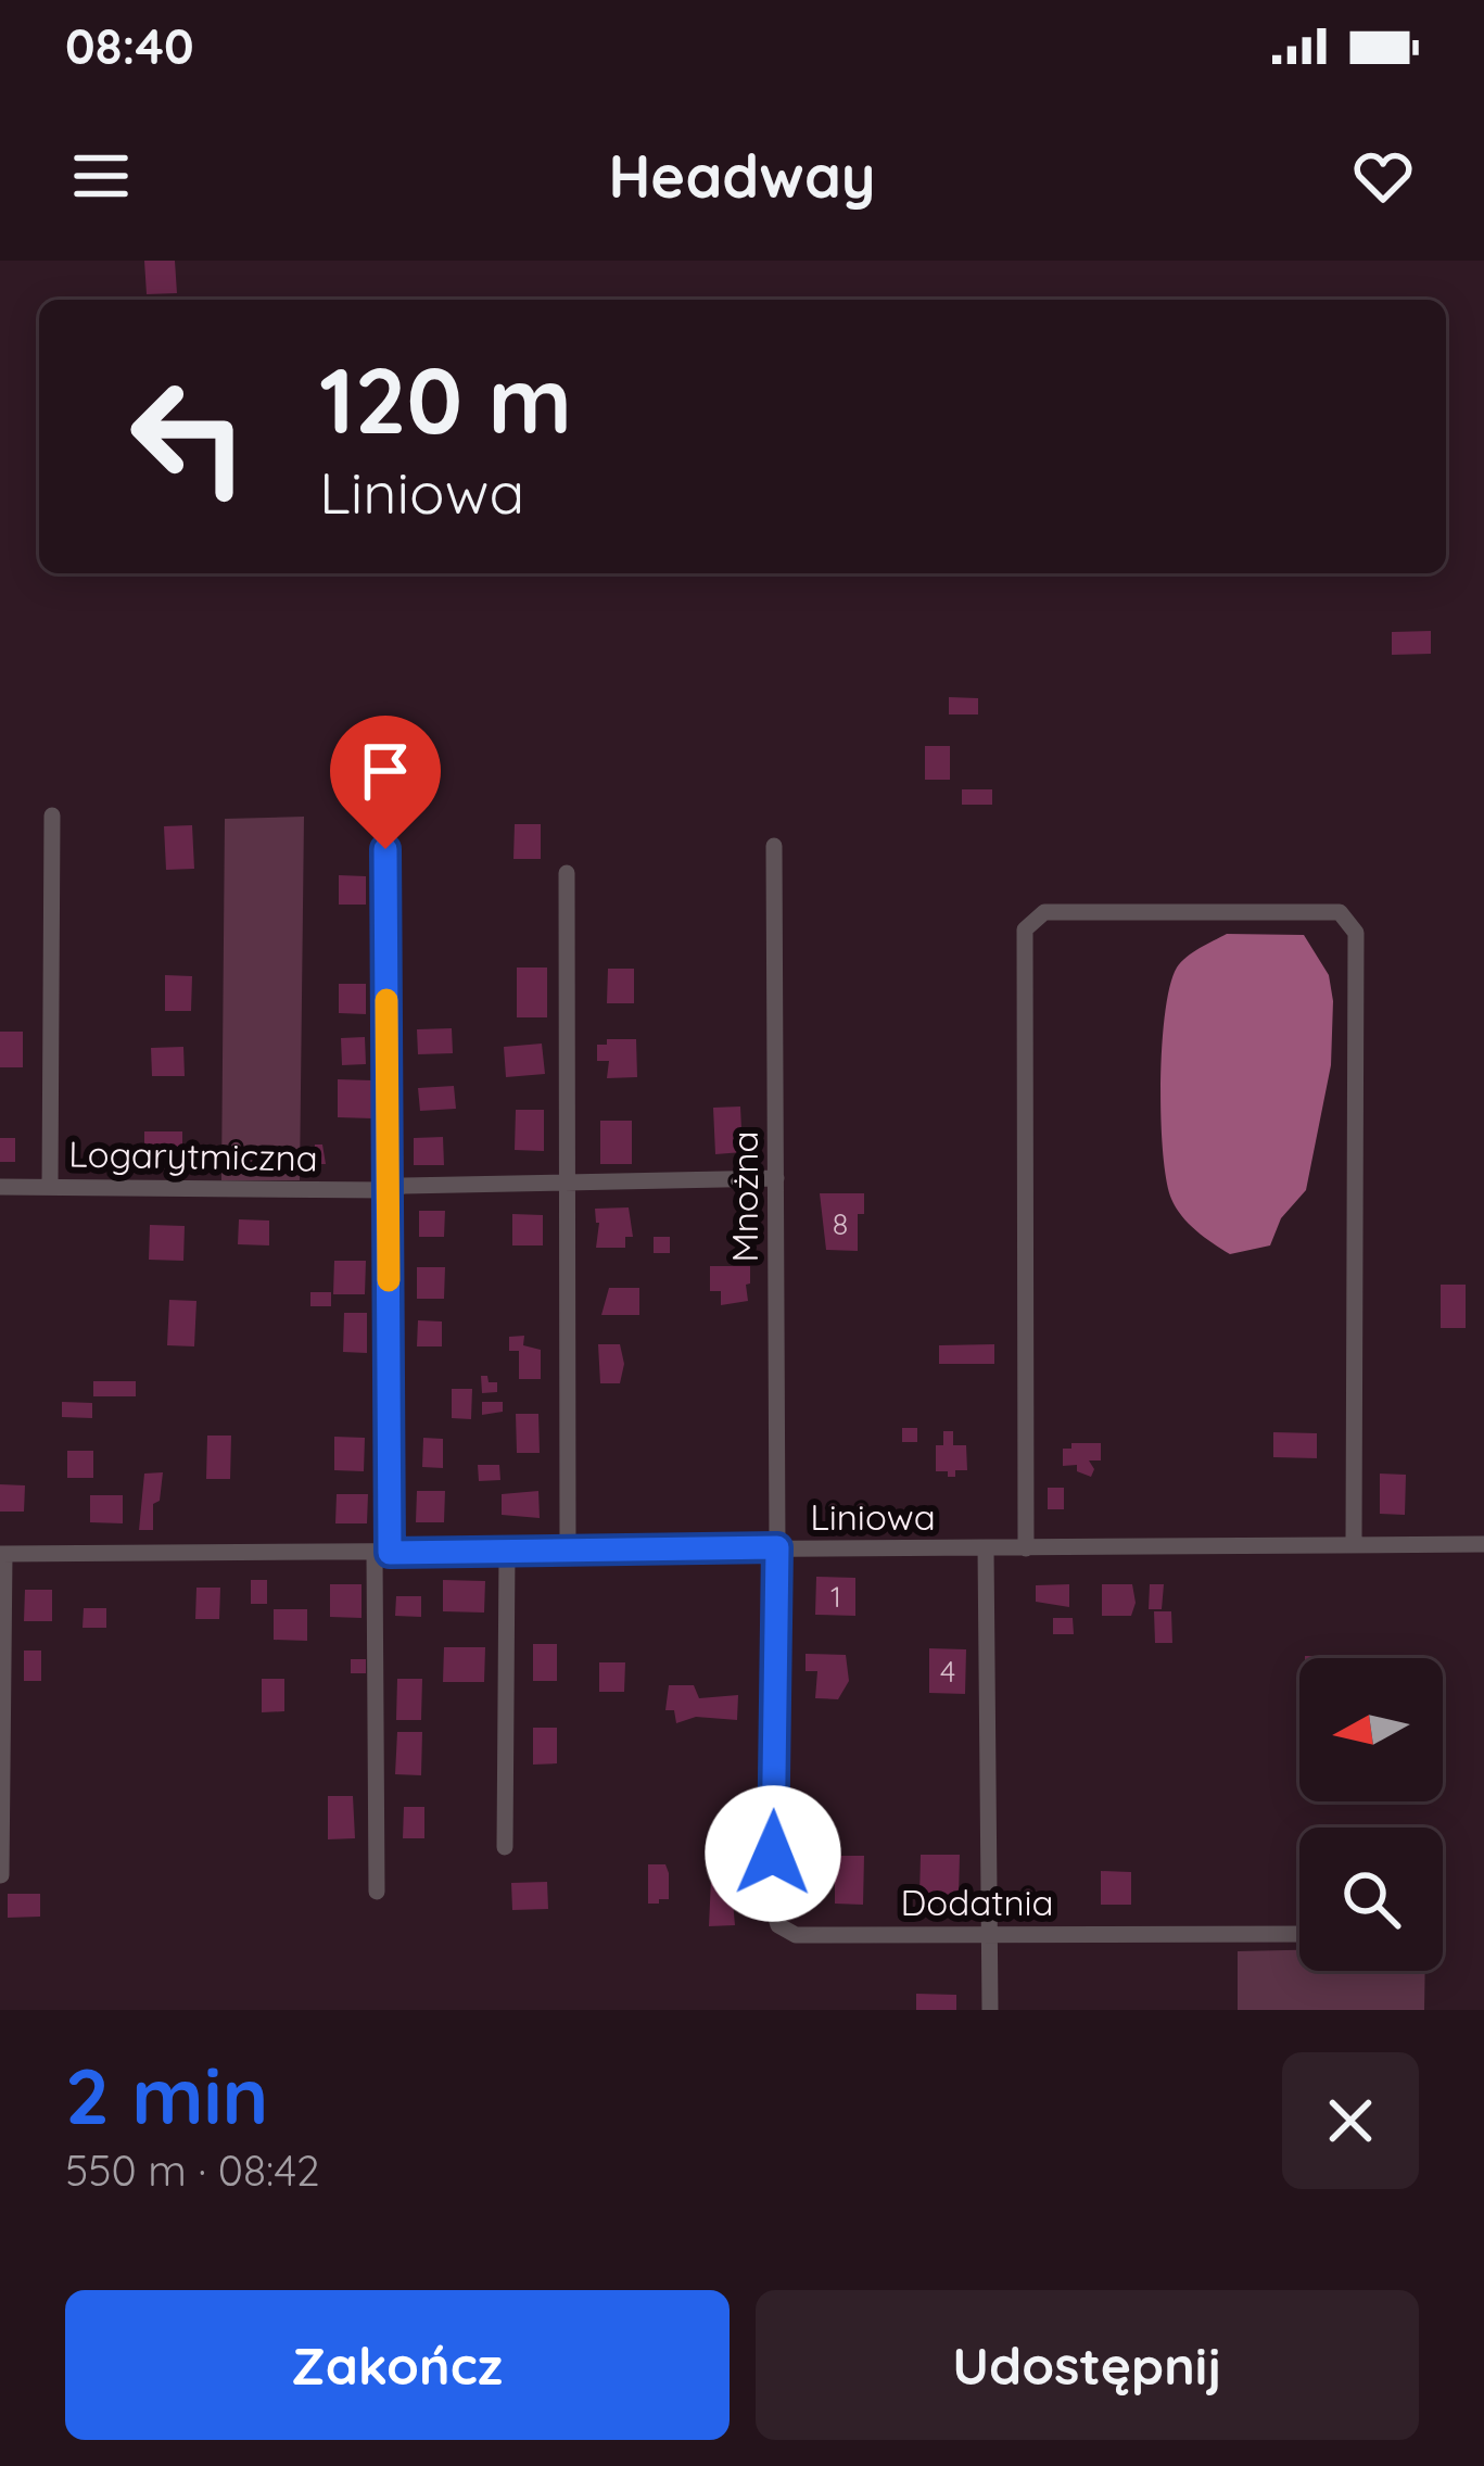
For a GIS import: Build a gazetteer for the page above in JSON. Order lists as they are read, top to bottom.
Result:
{
  "streets": {
    "street": [
      "Logarytmiczna",
      "Mnożna",
      "Liniowa",
      "Dodatnia"
    ]
  },
  "crossings": [
    ["Logarytmiczna", "Mnożna"],
    ["Mnożna", "Liniowa"],
    ["Mnożna", "Dodatnia"],
    ["Liniowa", "Dodatnia"]
  ],
  "house_numbers": ["8", "1", "4"],
  "north": "left",
  "page": {
    "status": "08:40",
    "header": "Headway",
    "turn": ["120 m", "Liniowa"],
    "heading": ["2 min", "550 m · 08:42"],
    "buttons": ["Zakończ", "Udostępnij"]
  }
}
